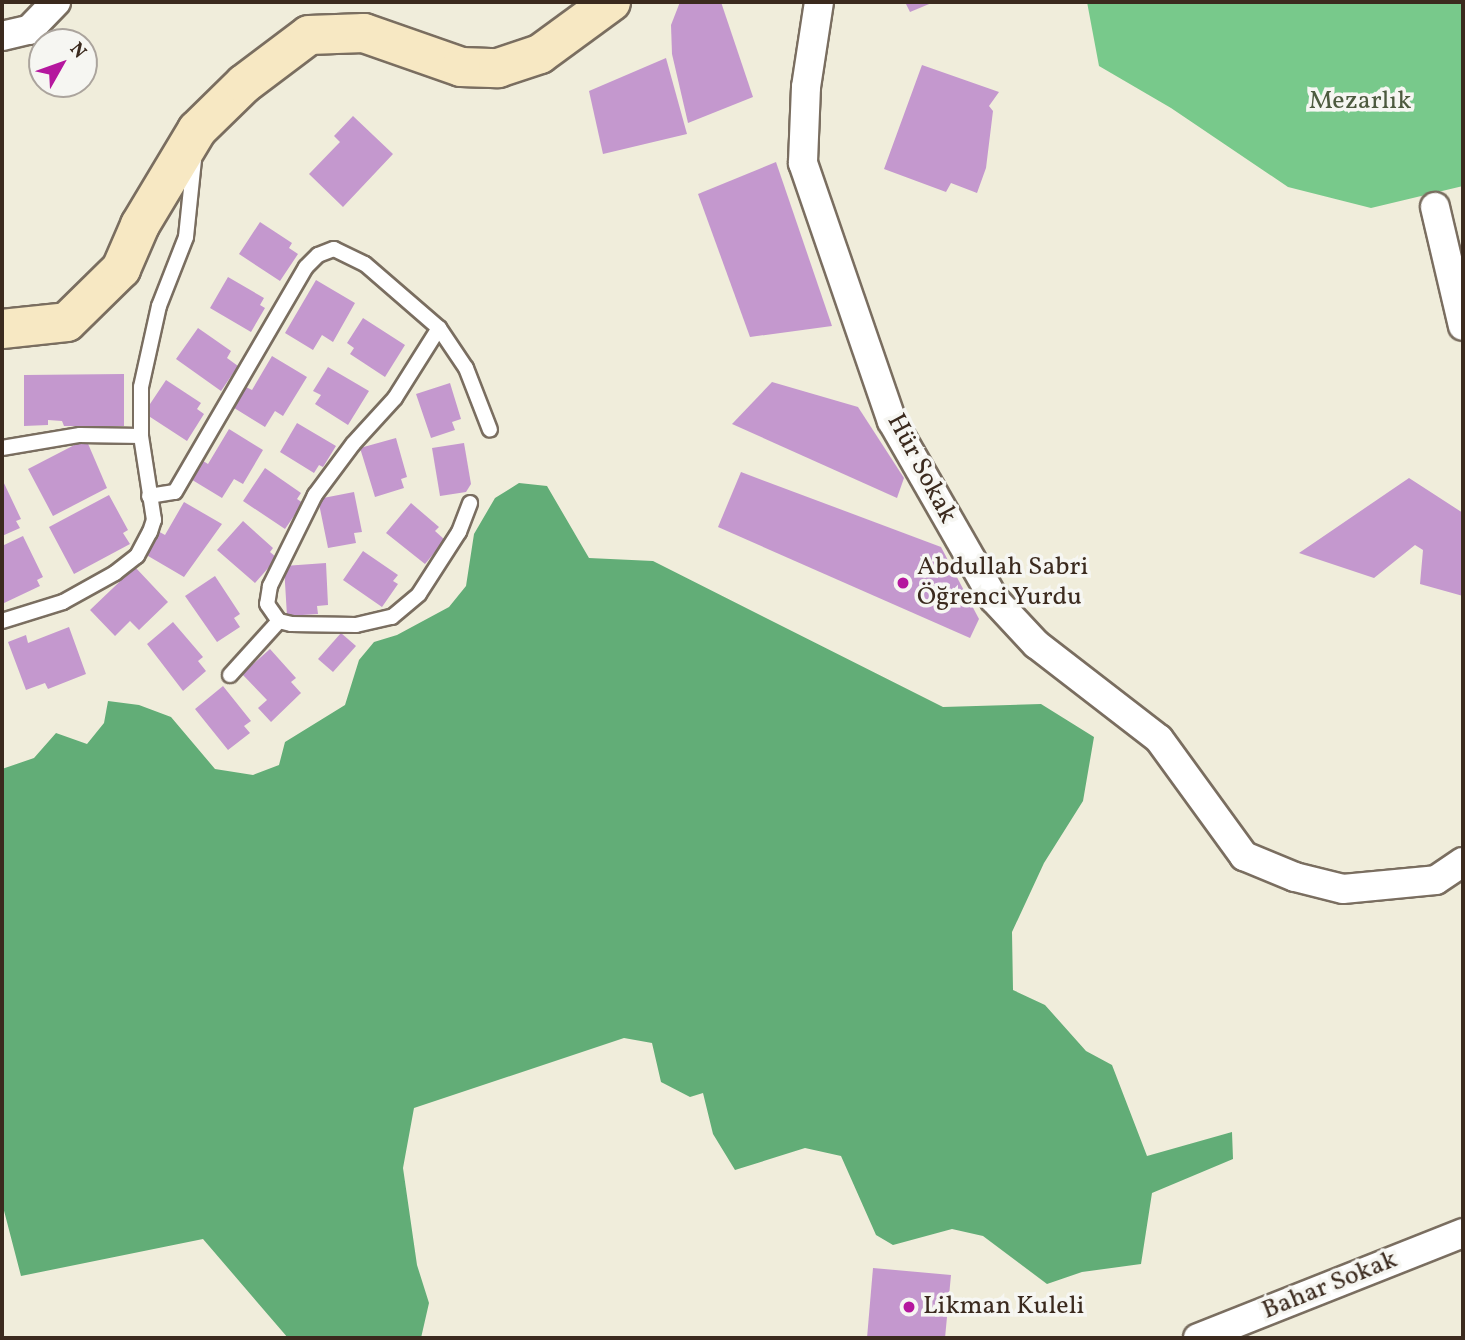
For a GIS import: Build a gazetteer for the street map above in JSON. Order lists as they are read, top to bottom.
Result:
{
  "streets": {
    "street": ["Hür Sokak", "Bahar Sokak"]
  },
  "parks": ["Mezarlık"],
  "places": ["Abdullah Sabri Öğrenci Yurdu", "Likman Kuleli"],
  "north": "top right"
}
